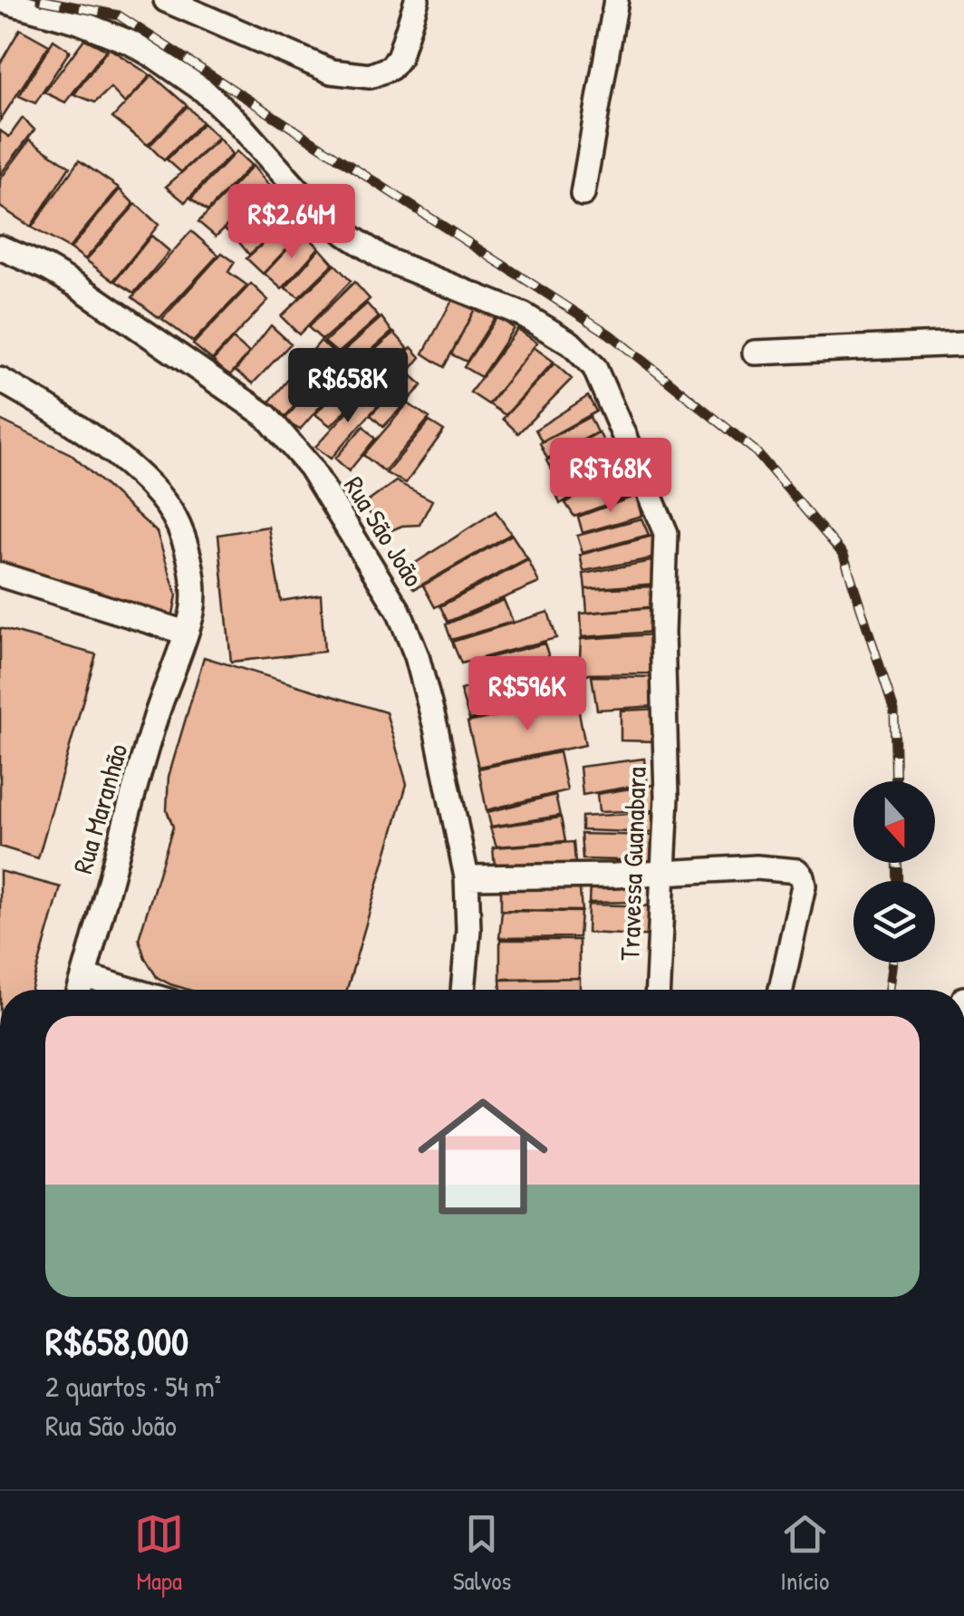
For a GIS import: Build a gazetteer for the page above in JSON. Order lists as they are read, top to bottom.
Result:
{
  "streets": {
    "street": ["Rua São João", "Rua Maranhão", "Travessa Guanabara"]
  },
  "north": "bottom",
  "page": {
    "price": [
      "R$2.64M",
      "R$658K",
      "R$768K",
      "R$596K"
    ],
    "list": [
      {
        "name": "R$658,000",
        "note": "2 quartos · 54 m² · Rua São João"
      }
    ],
    "tabs": ["Mapa", "Salvos", "Início"]
  }
}
